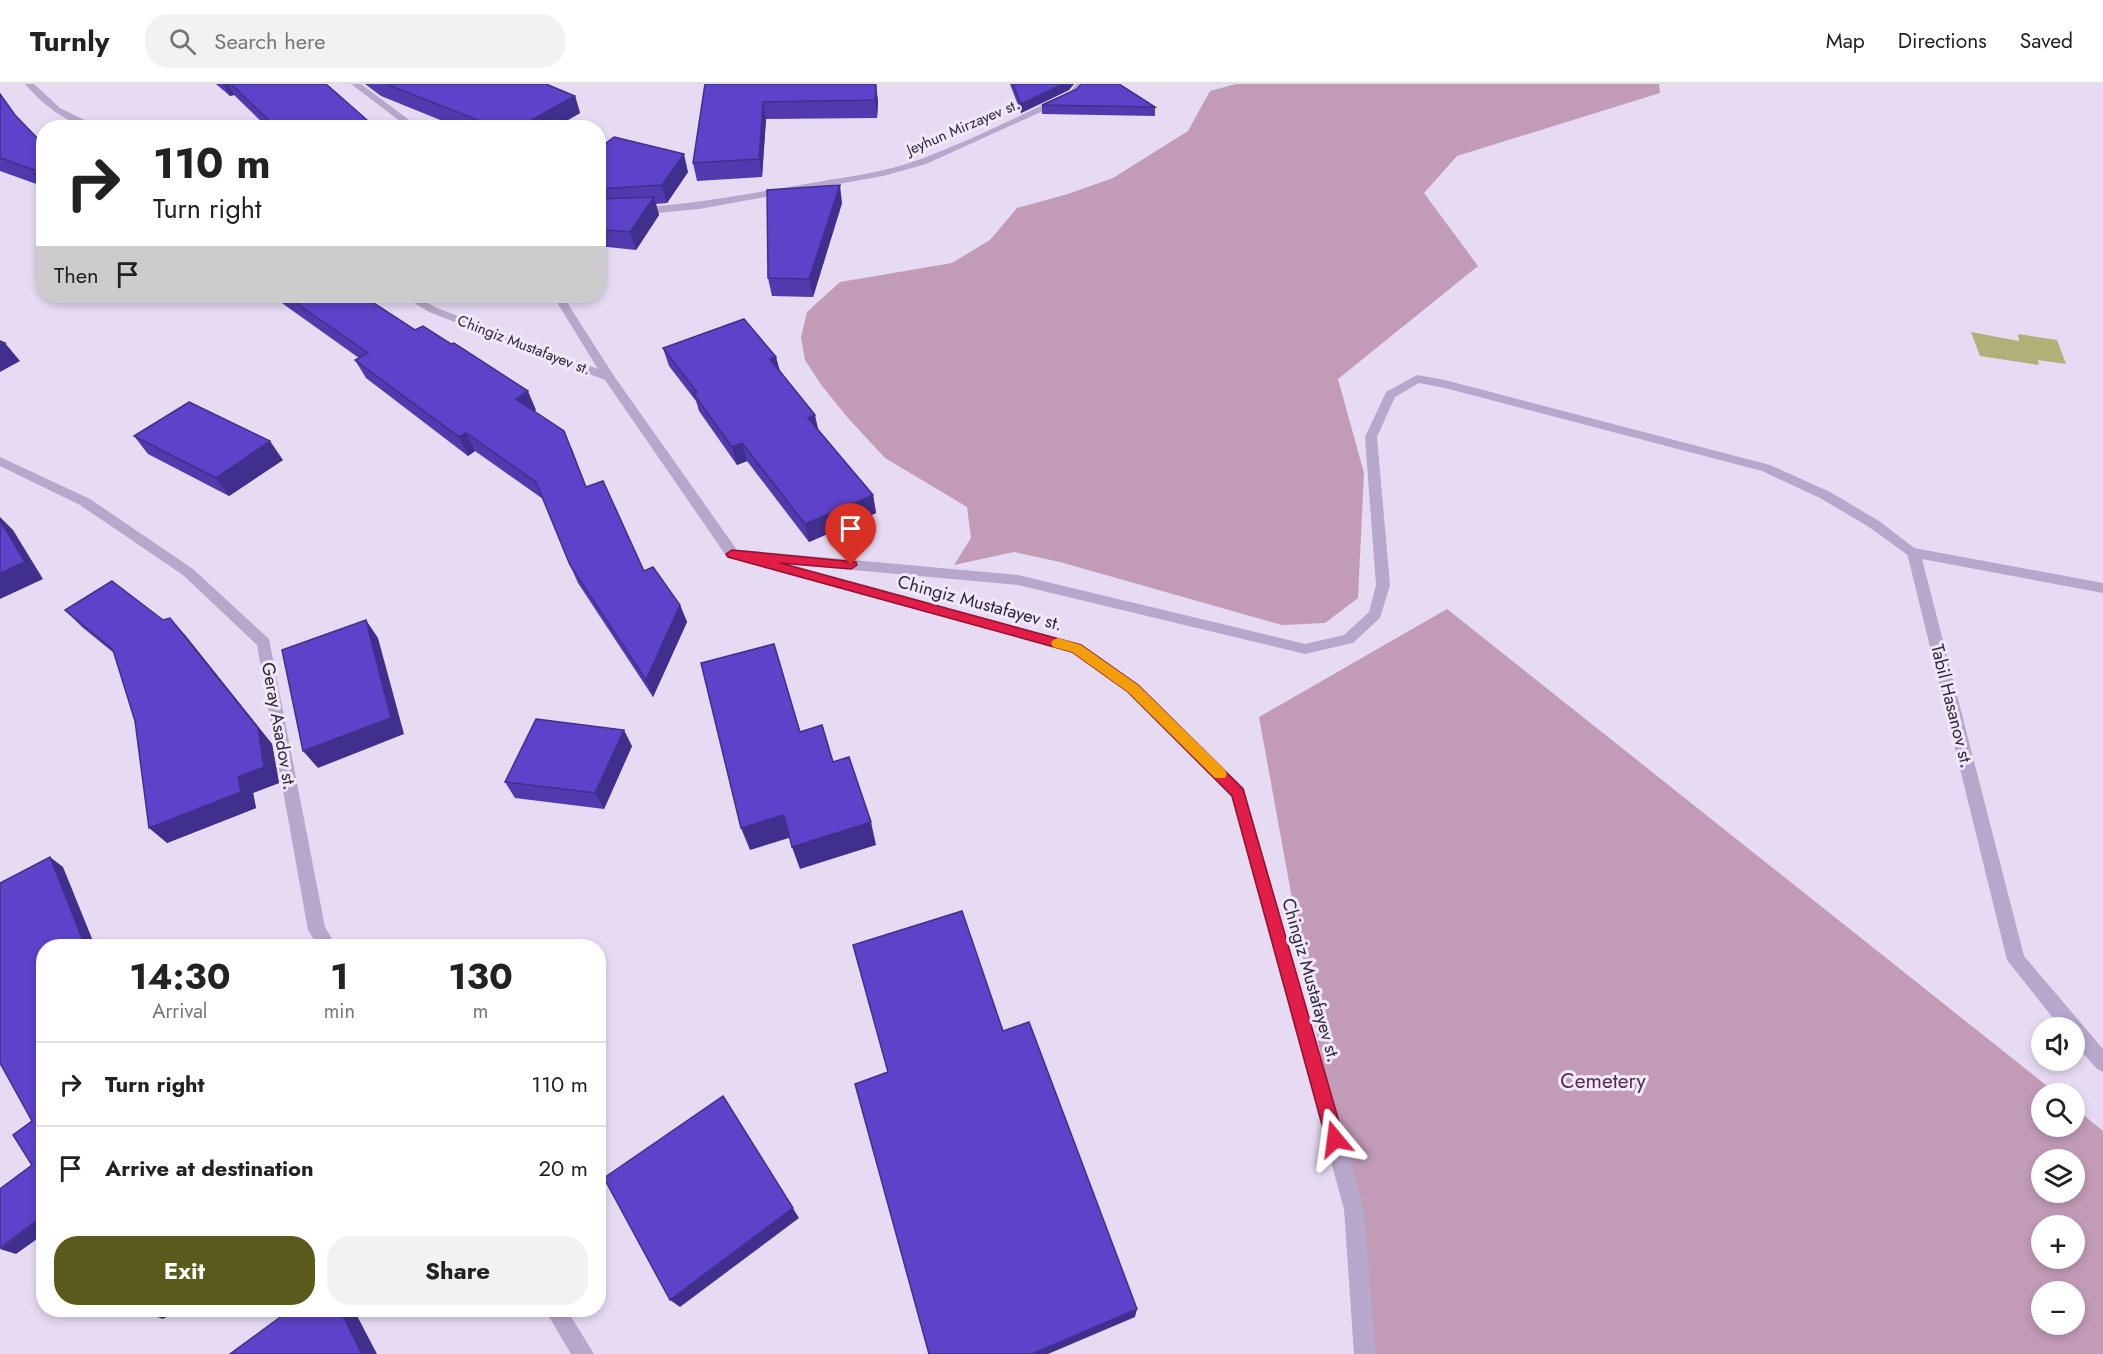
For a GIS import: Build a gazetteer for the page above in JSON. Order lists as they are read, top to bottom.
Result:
{
  "streets": {
    "street": [
      "Jeyhun Mirzayev st.",
      "Chingiz Mustafayev st.",
      "Tabil Hasanov st.",
      "Geray Asadov st."
    ]
  },
  "parks": ["Cemetery"],
  "page": {
    "header": "Turnly",
    "search": "Search here",
    "nav": ["Map", "Directions", "Saved"],
    "turn": ["110 m", "Turn right"],
    "then": "Then",
    "eta": [
      "14:30",
      "Arrival",
      "1",
      "min",
      "130",
      "m"
    ],
    "map_buttons": ["+", "−"],
    "list": [
      {
        "name": "Turn right",
        "value": "110 m"
      },
      {
        "name": "Arrive at destination",
        "value": "20 m"
      }
    ],
    "buttons": ["Exit", "Share"]
  }
}
